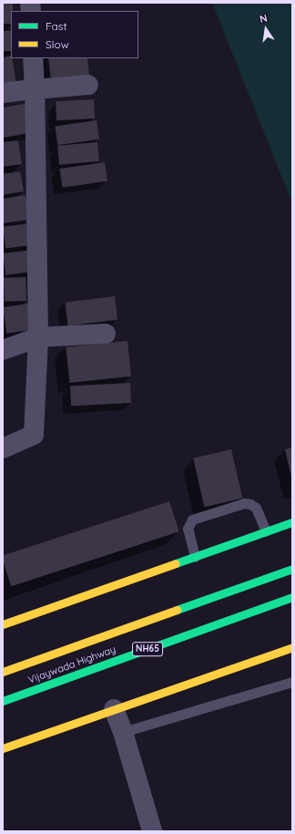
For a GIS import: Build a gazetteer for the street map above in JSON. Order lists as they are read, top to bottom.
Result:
{
  "streets": {
    "main road": ["NH65", "Vijaywada Highway"]
  },
  "legend": ["Fast", "Slow"],
  "north": "top"
}
